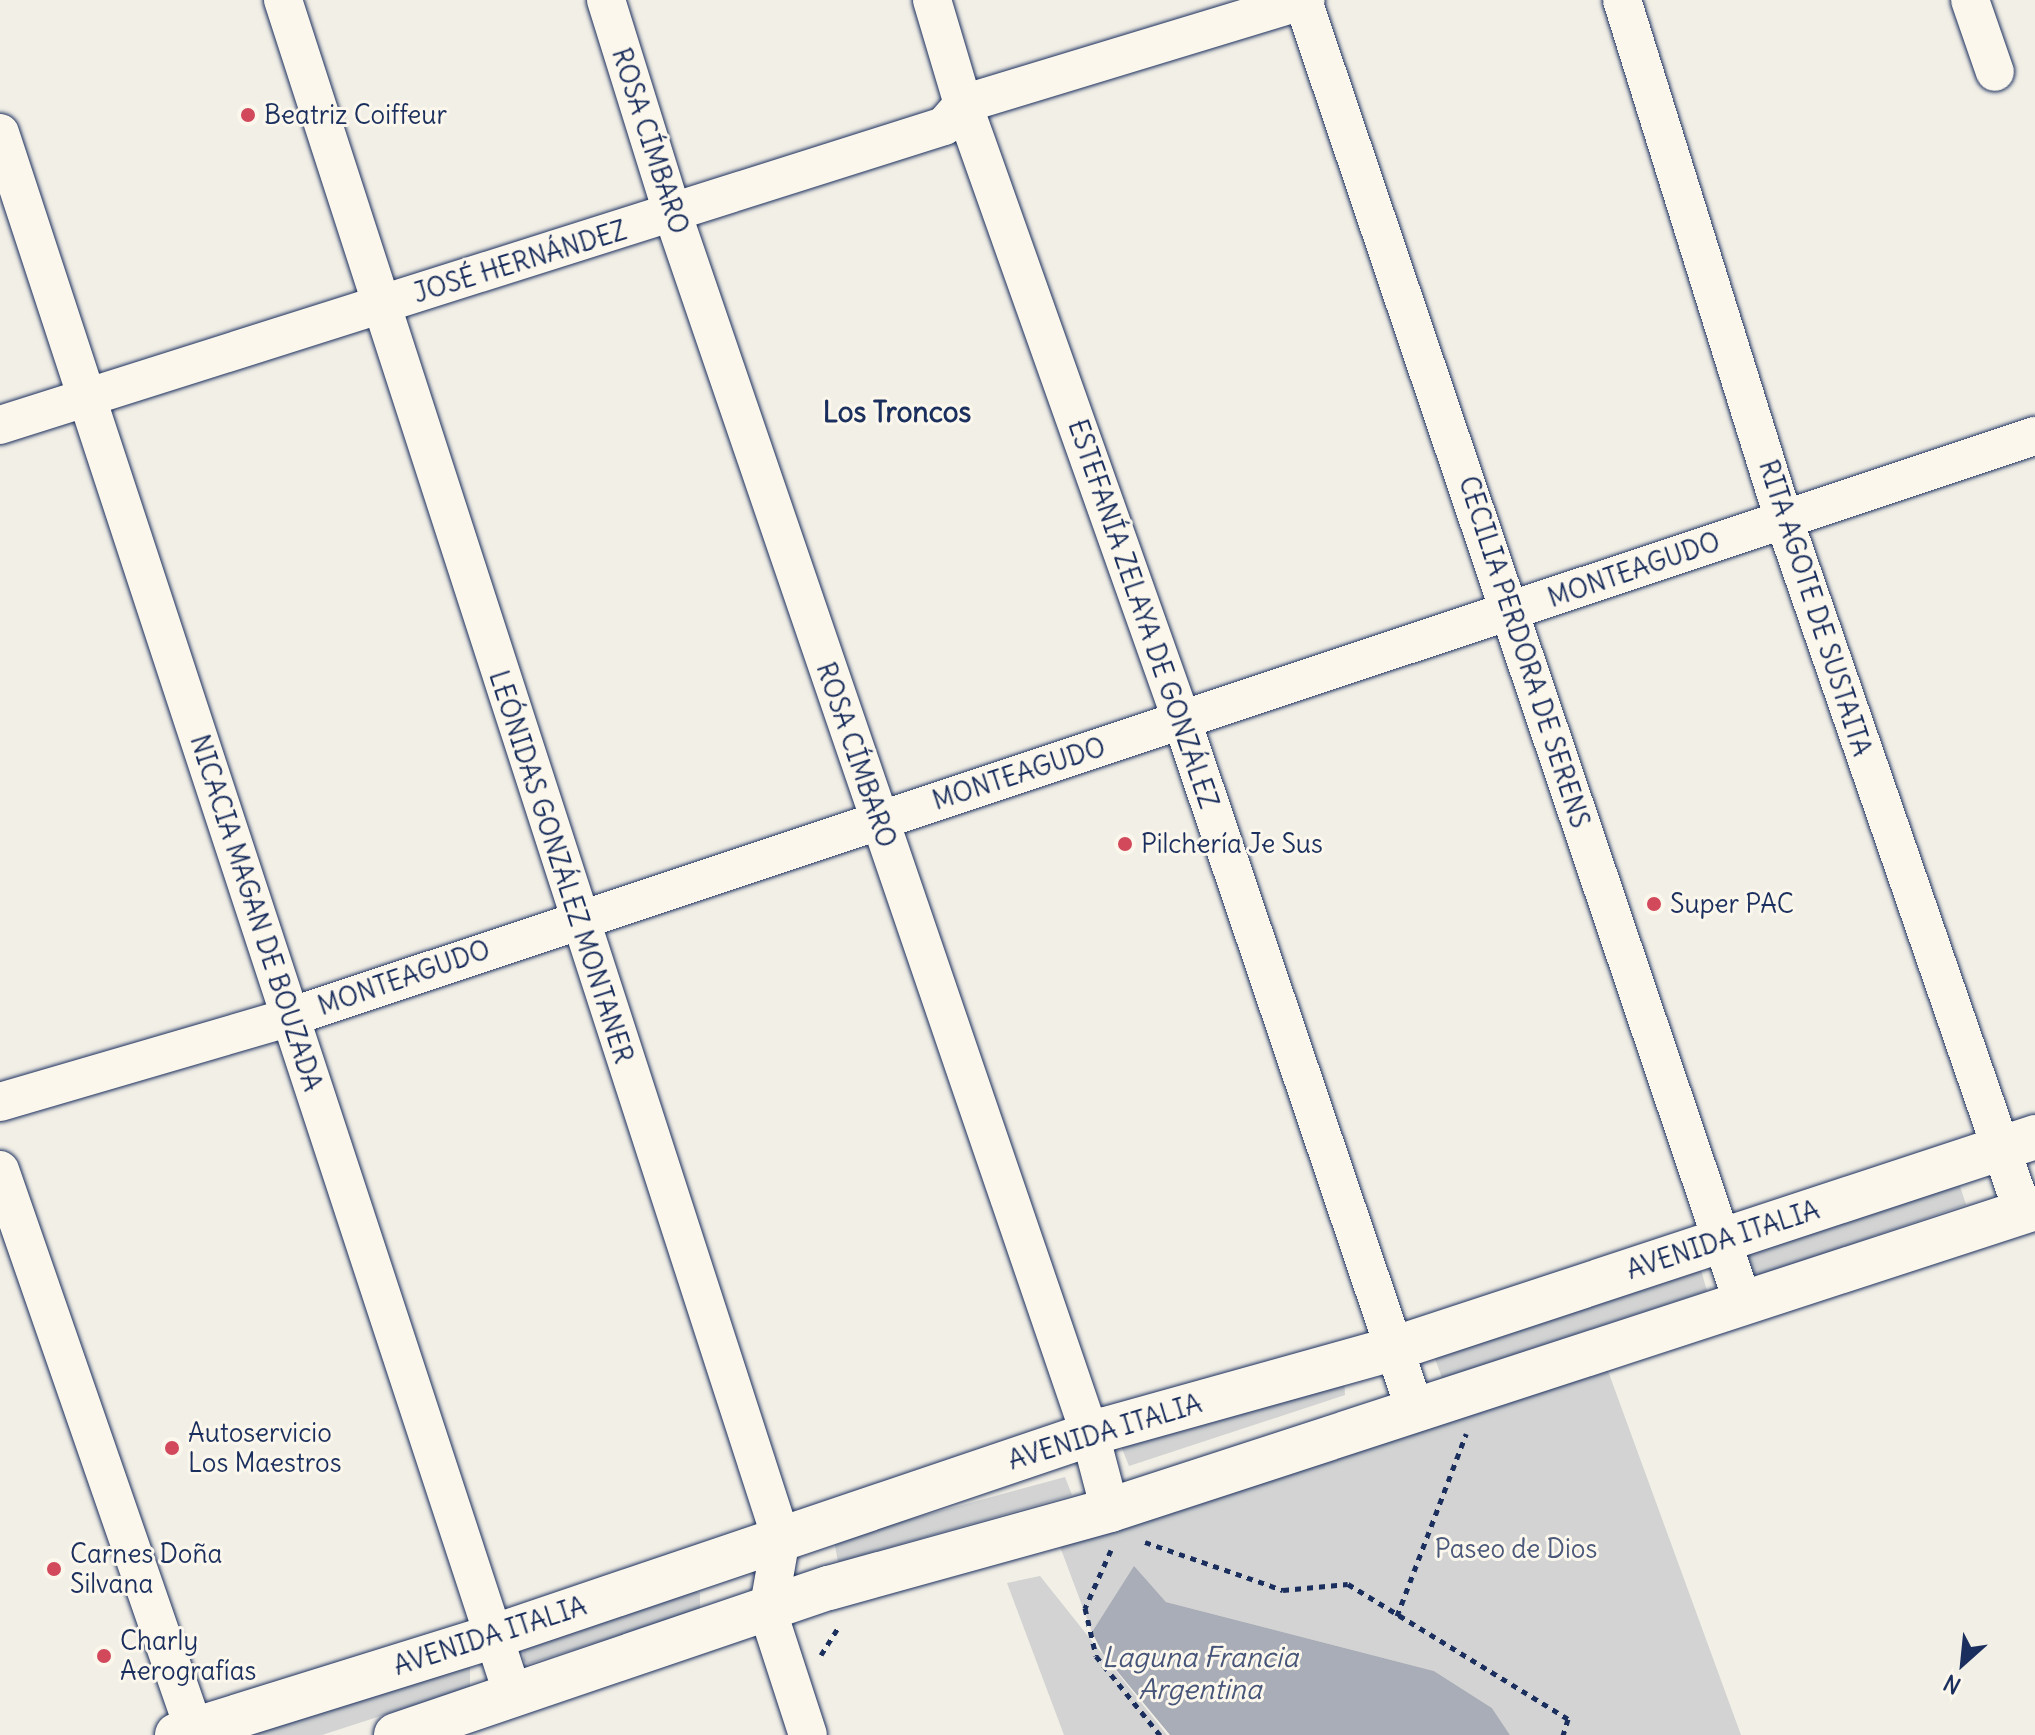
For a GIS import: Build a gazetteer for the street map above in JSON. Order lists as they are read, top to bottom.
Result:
{
  "streets": {
    "main road": ["AVENIDA ITALIA"],
    "street": [
      "ROSA CÍMBARO",
      "JOSÉ HERNÁNDEZ",
      "MONTEAGUDO",
      "RITA AGOTE DE SUSTAITA",
      "ESTEFANÍA ZELAYA DE GONZÁLEZ",
      "CECILIA PERDORA DE SERENS",
      "LEÓNIDAS GONZÁLEZ MONTANER",
      "NICACIA MAGAN DE BOUZADA"
    ]
  },
  "crossings": [
    ["ROSA CÍMBARO", "JOSÉ HERNÁNDEZ"],
    ["ROSA CÍMBARO", "MONTEAGUDO"],
    ["ROSA CÍMBARO", "AVENIDA ITALIA"],
    ["JOSÉ HERNÁNDEZ", "ESTEFANÍA ZELAYA DE GONZÁLEZ"],
    ["JOSÉ HERNÁNDEZ", "CECILIA PERDORA DE SERENS"],
    ["JOSÉ HERNÁNDEZ", "LEÓNIDAS GONZÁLEZ MONTANER"],
    ["JOSÉ HERNÁNDEZ", "NICACIA MAGAN DE BOUZADA"],
    ["MONTEAGUDO", "RITA AGOTE DE SUSTAITA"],
    ["MONTEAGUDO", "ESTEFANÍA ZELAYA DE GONZÁLEZ"],
    ["MONTEAGUDO", "CECILIA PERDORA DE SERENS"],
    ["MONTEAGUDO", "LEÓNIDAS GONZÁLEZ MONTANER"],
    ["MONTEAGUDO", "NICACIA MAGAN DE BOUZADA"],
    ["RITA AGOTE DE SUSTAITA", "AVENIDA ITALIA"],
    ["ESTEFANÍA ZELAYA DE GONZÁLEZ", "AVENIDA ITALIA"],
    ["CECILIA PERDORA DE SERENS", "AVENIDA ITALIA"],
    ["LEÓNIDAS GONZÁLEZ MONTANER", "AVENIDA ITALIA"],
    ["NICACIA MAGAN DE BOUZADA", "AVENIDA ITALIA"]
  ],
  "districts": ["Los Troncos"],
  "water": ["Laguna Francia Argentina"],
  "parks": ["Paseo de Dios"],
  "places": [
    "Beatriz Coiffeur",
    "Pilchería Je Sus",
    "Super PAC",
    "Autoservicio Los Maestros",
    "Carnes Doña Silvana",
    "Charly Aerografías"
  ],
  "north": "bottom left"
}
